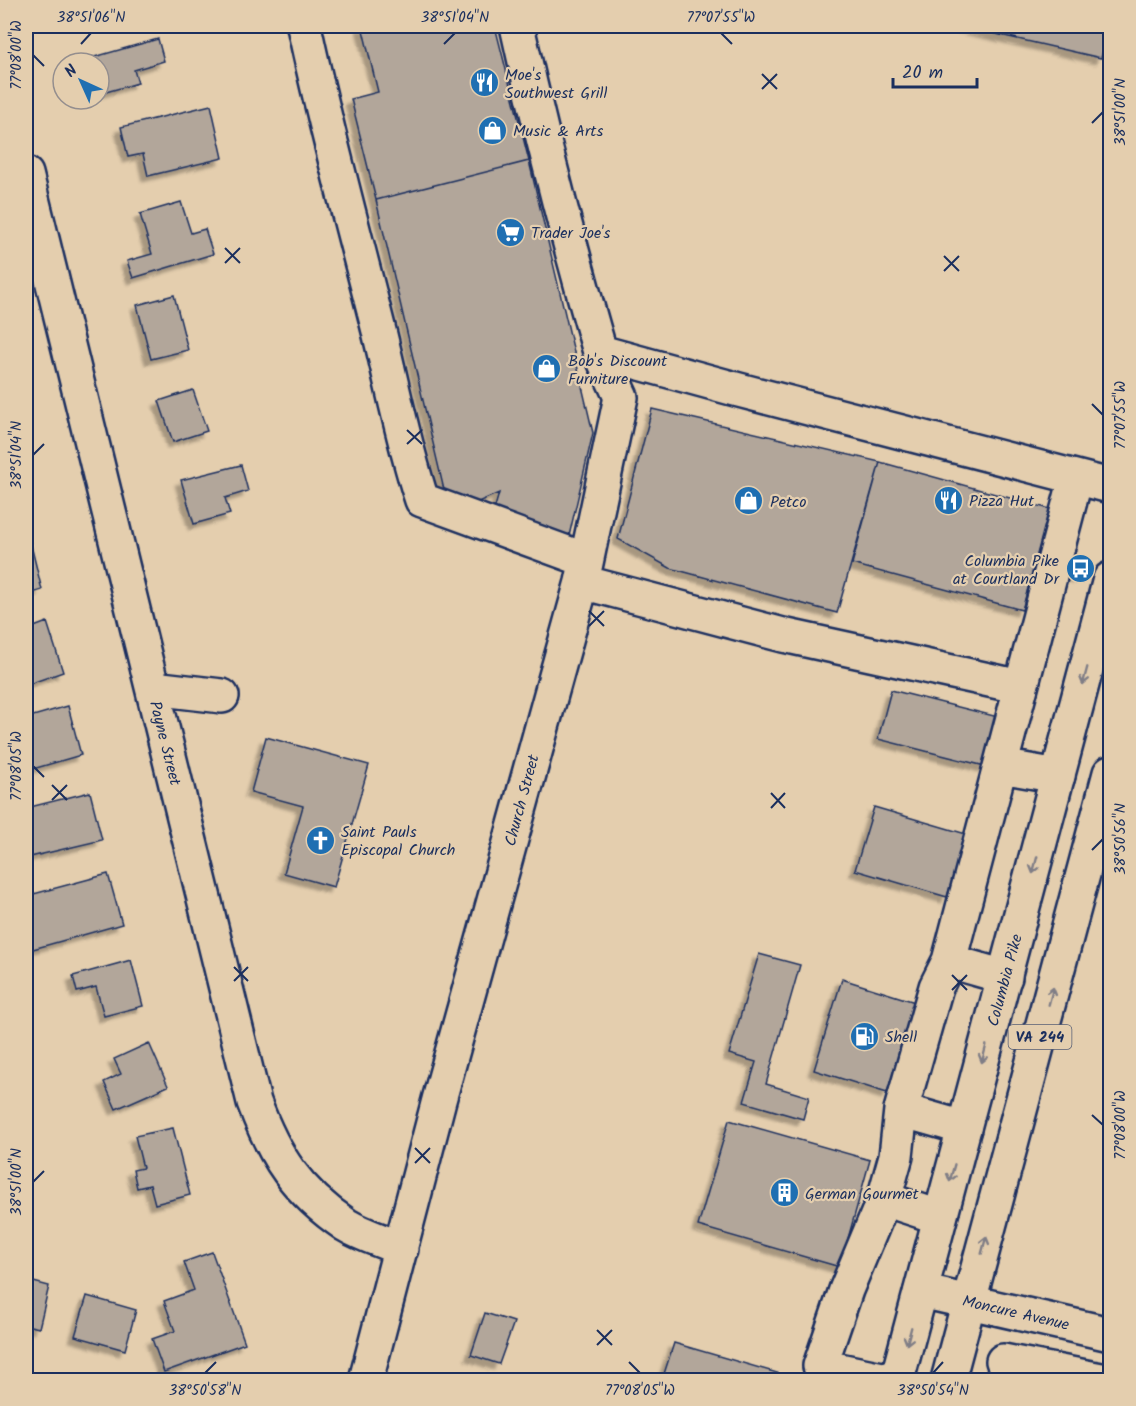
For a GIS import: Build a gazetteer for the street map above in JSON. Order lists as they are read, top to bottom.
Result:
{
  "streets": {
    "street": [
      "Payne Street",
      "Church Street",
      "Columbia Pike",
      "VA 244",
      "Moncure Avenue"
    ]
  },
  "crossings": [
    ["Payne Street", "Church Street"],
    ["Columbia Pike", "Moncure Avenue"],
    ["VA 244", "Moncure Avenue"]
  ],
  "places": {
    "restaurant": ["Moe's Southwest Grill", "Pizza Hut"],
    "shop": ["Music & Arts", "Bob's Discount Furniture", "Petco"],
    "supermarket": ["Trader Joe's"],
    "bus stop": ["Columbia Pike at Courtland Dr"],
    "church": ["Saint Pauls Episcopal Church"],
    "fuel station": ["Shell"],
    "building": ["German Gourmet"]
  },
  "scale_bar": "20 m",
  "north": "top left",
  "coordinates": [
    "38°51'06\"N",
    "38°51'04\"N",
    "77°07'55\"W",
    "77°08'00\"W",
    "38°51'00\"N",
    "77°08'05\"W",
    "38°50'56\"N",
    "38°50'58\"N",
    "38°50'54\"N"
  ]
}
